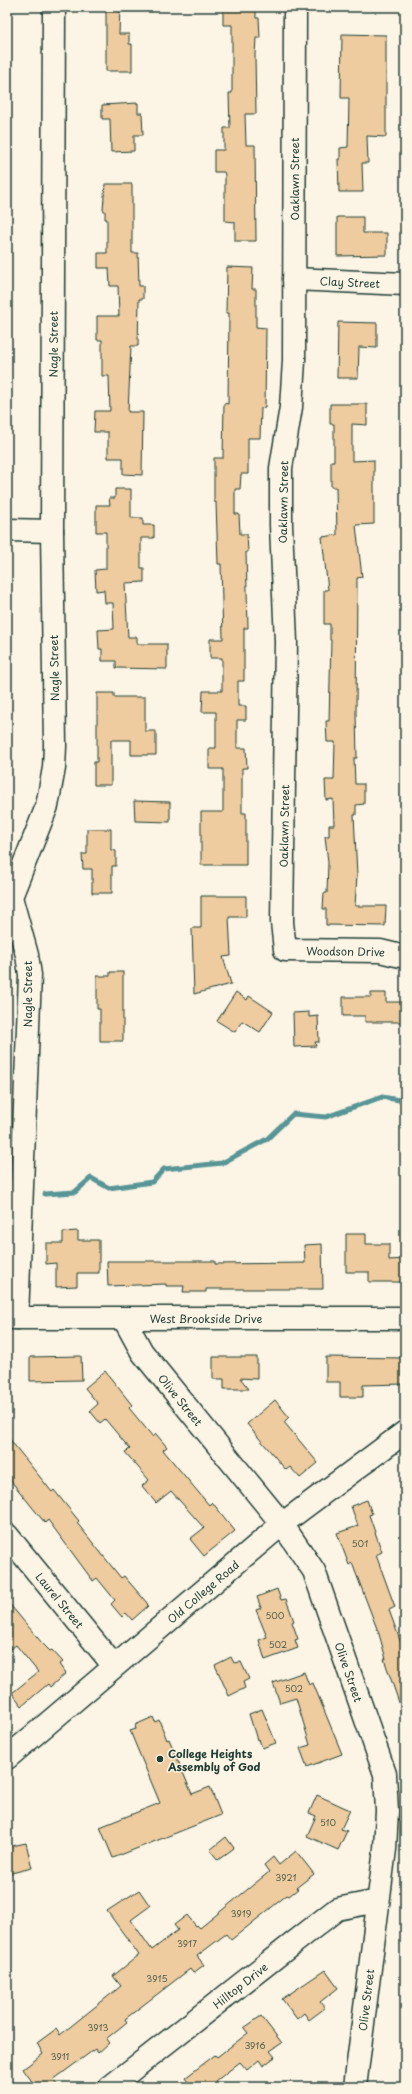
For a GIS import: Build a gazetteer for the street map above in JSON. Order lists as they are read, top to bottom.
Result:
{
  "streets": {
    "street": [
      "Oaklawn Street",
      "Clay Street",
      "Nagle Street",
      "Woodson Drive",
      "West Brookside Drive",
      "Olive Street",
      "Old College Road",
      "Laurel Street",
      "Hilltop Drive"
    ]
  },
  "crossings": [
    ["Oaklawn Street", "Clay Street"],
    ["Oaklawn Street", "Woodson Drive"],
    ["Nagle Street", "West Brookside Drive"],
    ["West Brookside Drive", "Olive Street"],
    ["Olive Street", "Old College Road"],
    ["Olive Street", "Hilltop Drive"],
    ["Old College Road", "Laurel Street"]
  ],
  "places": ["College Heights Assembly of God"],
  "house_numbers": [
    "501",
    "500",
    "502",
    "502",
    "510",
    "3921",
    "3919",
    "3917",
    "3915",
    "3913",
    "3916",
    "3911"
  ]
}
